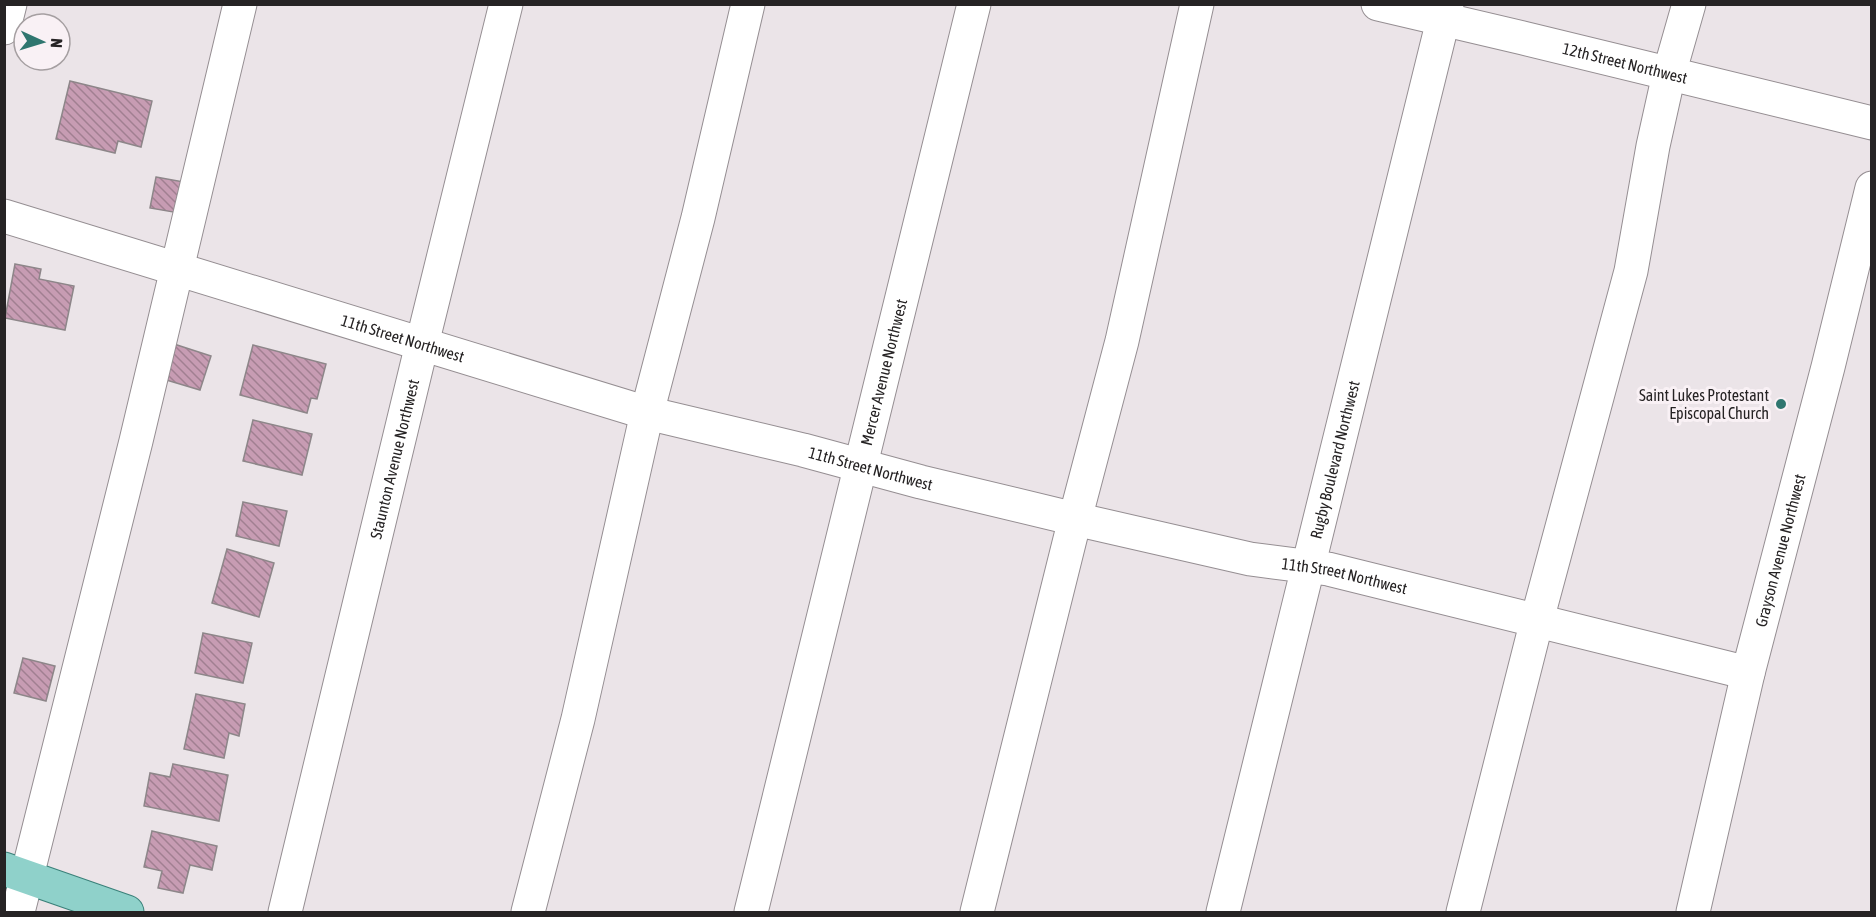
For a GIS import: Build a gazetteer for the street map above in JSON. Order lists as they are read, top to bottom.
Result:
{
  "streets": {
    "street": [
      "12th Street Northwest",
      "11th Street Northwest",
      "Mercer Avenue Northwest",
      "Staunton Avenue Northwest",
      "Rugby Boulevard Northwest",
      "Grayson Avenue Northwest"
    ]
  },
  "crossings": [
    ["12th Street Northwest", "Rugby Boulevard Northwest"],
    ["11th Street Northwest", "Mercer Avenue Northwest"],
    ["11th Street Northwest", "Staunton Avenue Northwest"],
    ["11th Street Northwest", "Rugby Boulevard Northwest"],
    ["11th Street Northwest", "Grayson Avenue Northwest"]
  ],
  "places": ["Saint Lukes Protestant Episcopal Church"],
  "north": "right"
}
